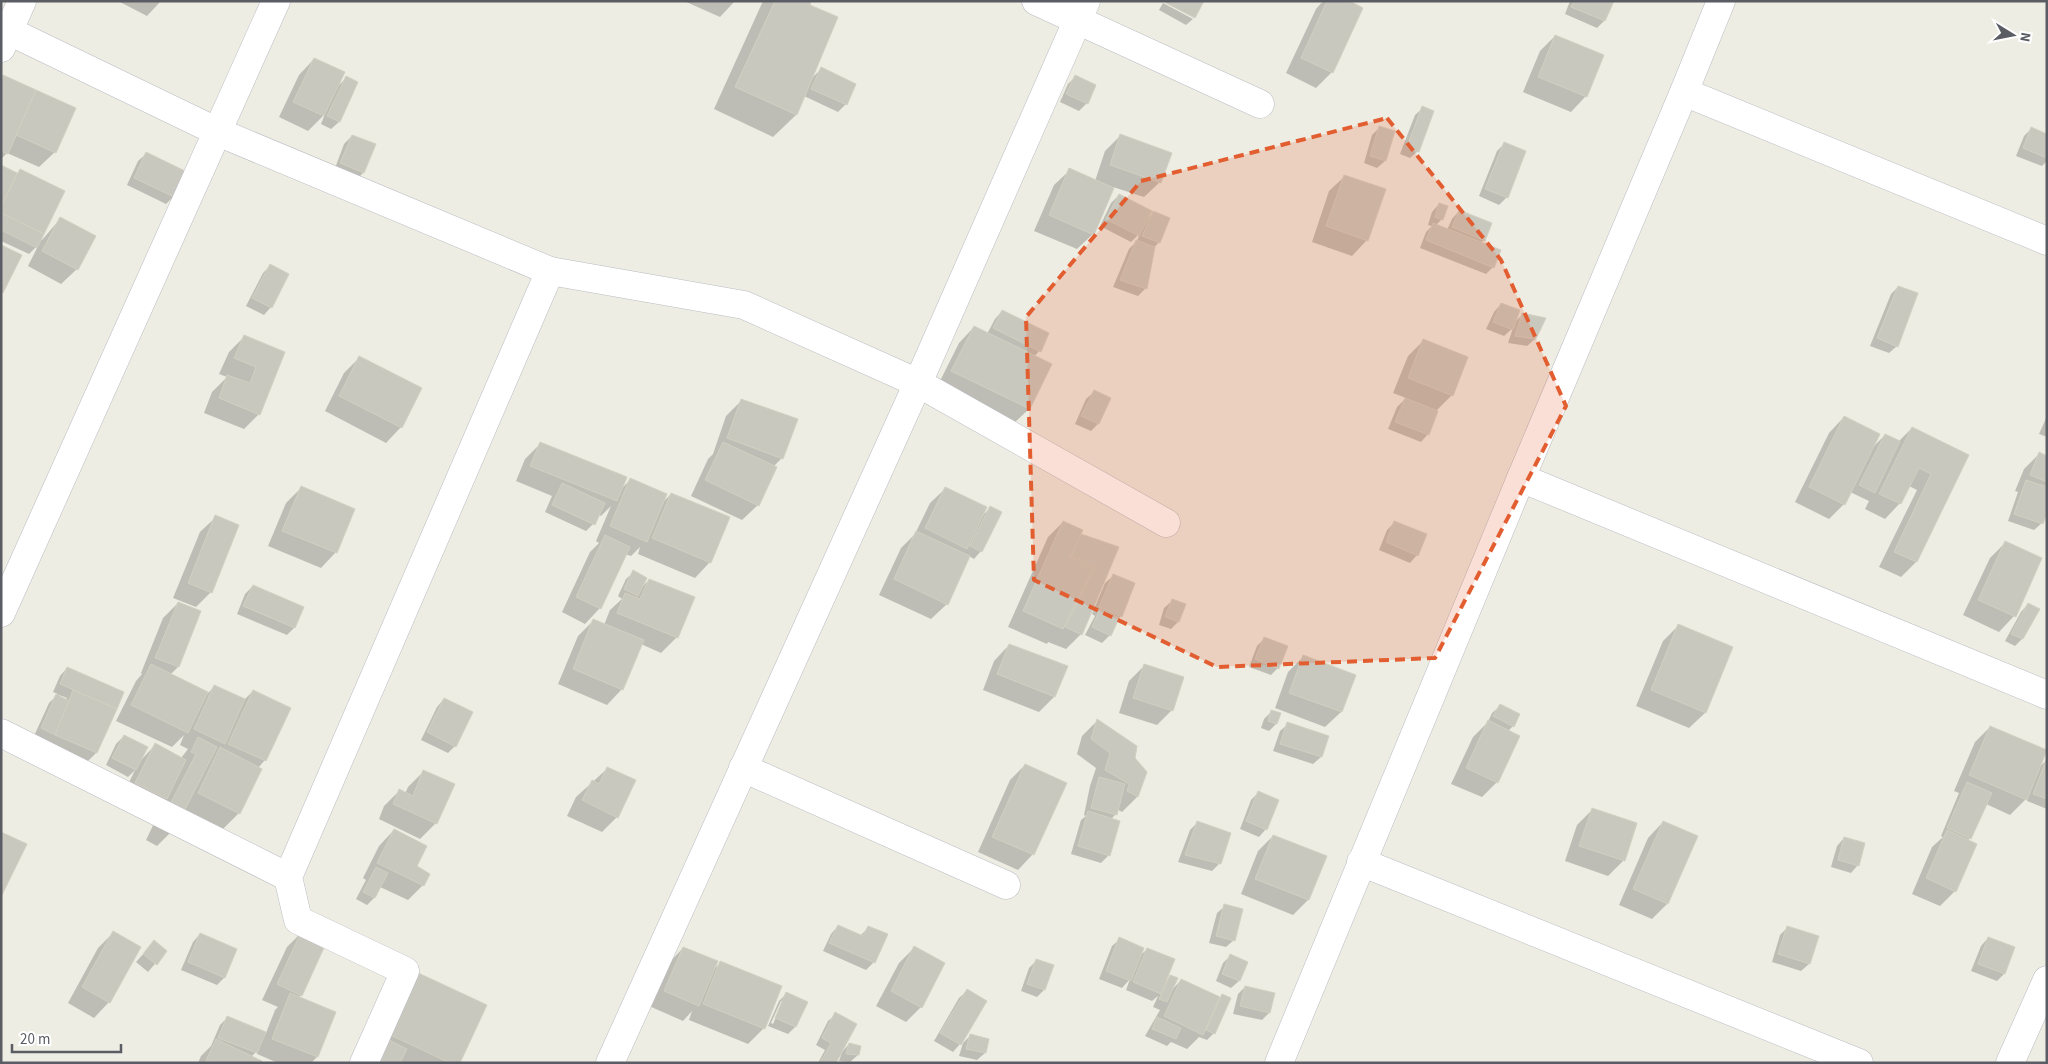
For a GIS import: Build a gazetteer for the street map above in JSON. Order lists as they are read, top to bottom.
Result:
{
  "scale_bar": "20 m",
  "north": "right"
}
